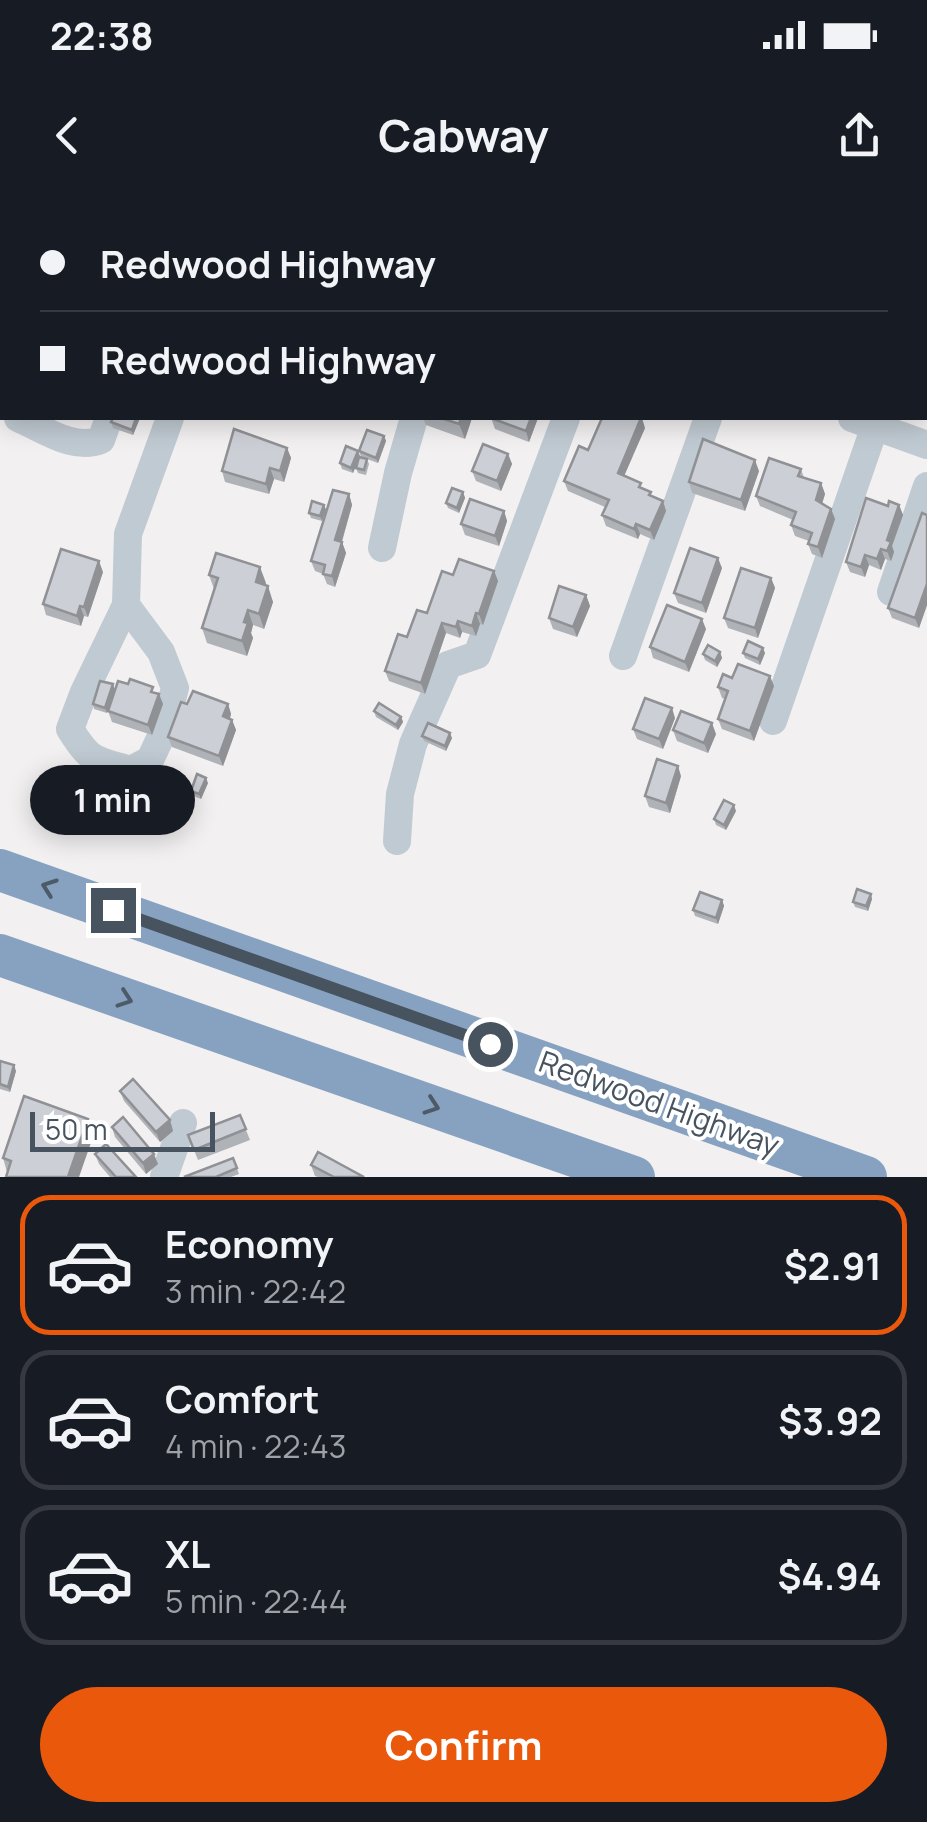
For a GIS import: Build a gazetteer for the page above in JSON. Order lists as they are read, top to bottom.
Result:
{
  "streets": {
    "highway": ["Redwood Highway"]
  },
  "scale_bar": "50 m",
  "page": {
    "status": "22:38",
    "header": "Cabway",
    "banner": ["Redwood Highway", "Redwood Highway"],
    "bubble": "1 min",
    "scale": "50 m",
    "list": [
      {
        "name": "Economy",
        "note": "3 min · 22:42",
        "value": "$2.91"
      },
      {
        "name": "Comfort",
        "note": "4 min · 22:43",
        "value": "$3.92"
      },
      {
        "name": "XL",
        "note": "5 min · 22:44",
        "value": "$4.94"
      }
    ],
    "buttons": "Confirm"
  }
}
